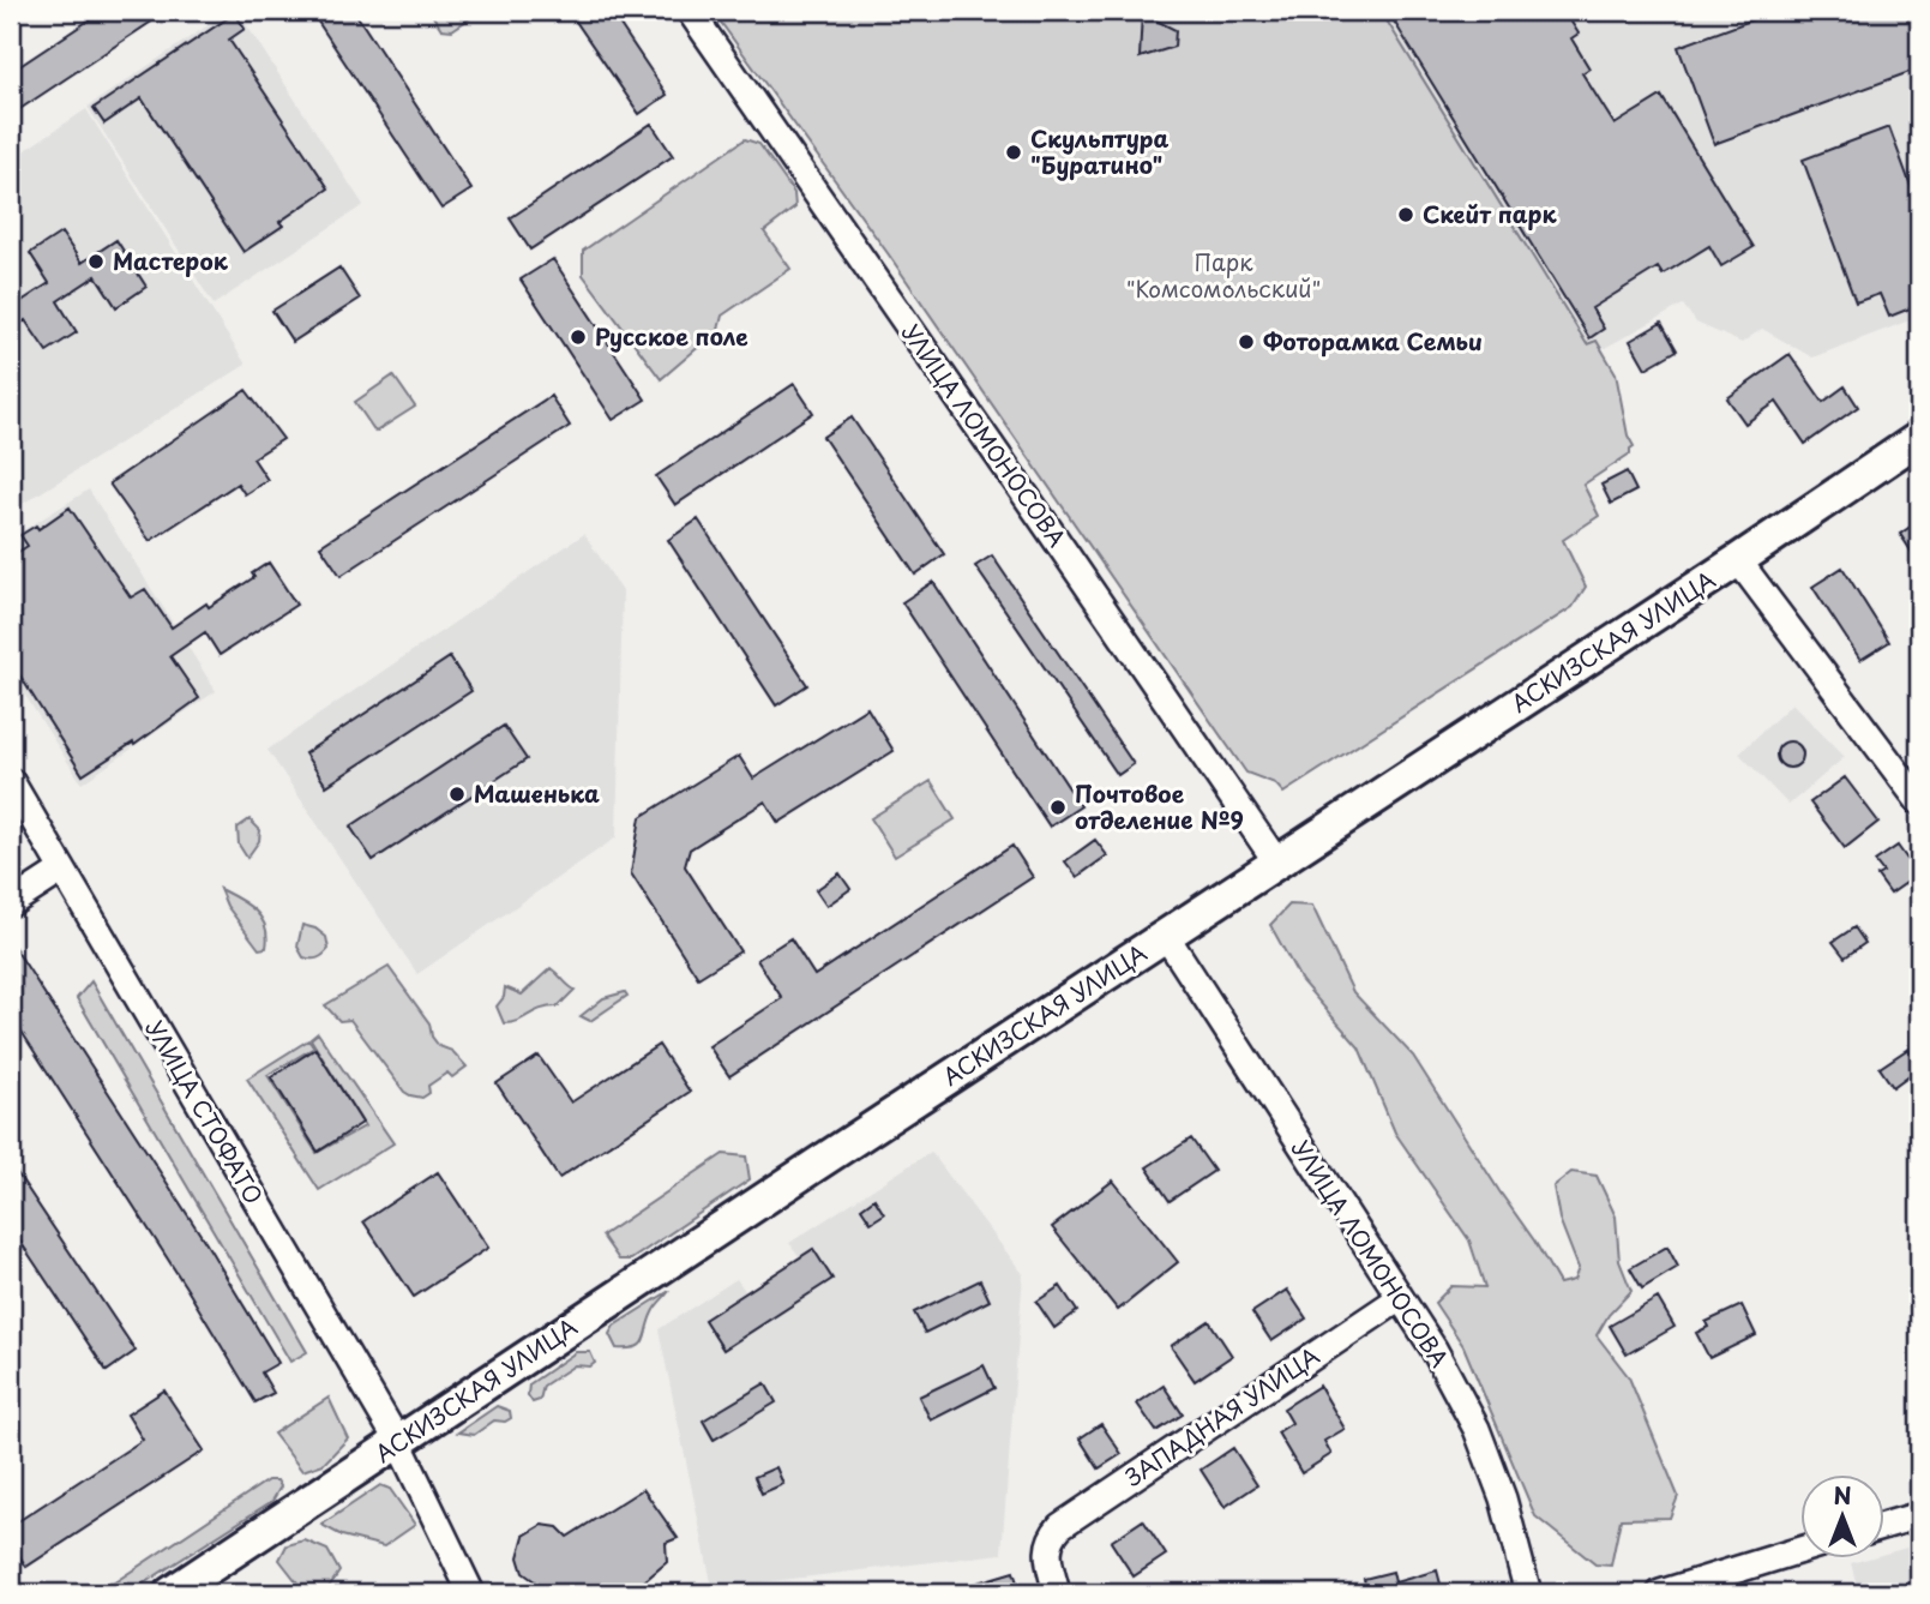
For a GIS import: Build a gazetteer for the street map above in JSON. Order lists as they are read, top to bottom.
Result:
{
  "streets": {
    "main road": ["АСКИЗСКАЯ УЛИЦА"],
    "street": ["УЛИЦА ЛОМОНОСОВА", "УЛИЦА СТОФАТО", "ЗАПАДНАЯ УЛИЦА"]
  },
  "crossings": [
    ["УЛИЦА ЛОМОНОСОВА", "АСКИЗСКАЯ УЛИЦА"],
    ["УЛИЦА ЛОМОНОСОВА", "ЗАПАДНАЯ УЛИЦА"],
    ["АСКИЗСКАЯ УЛИЦА", "УЛИЦА СТОФАТО"]
  ],
  "parks": ["Парк \"Комсомольский\""],
  "places": [
    "Скульптура \"Буратино\"",
    "Скейт парк",
    "Мастерок",
    "Русское поле",
    "Фоторамка Семьи",
    "Машенька",
    "Почтовое отделение №9"
  ],
  "north": "top"
}
